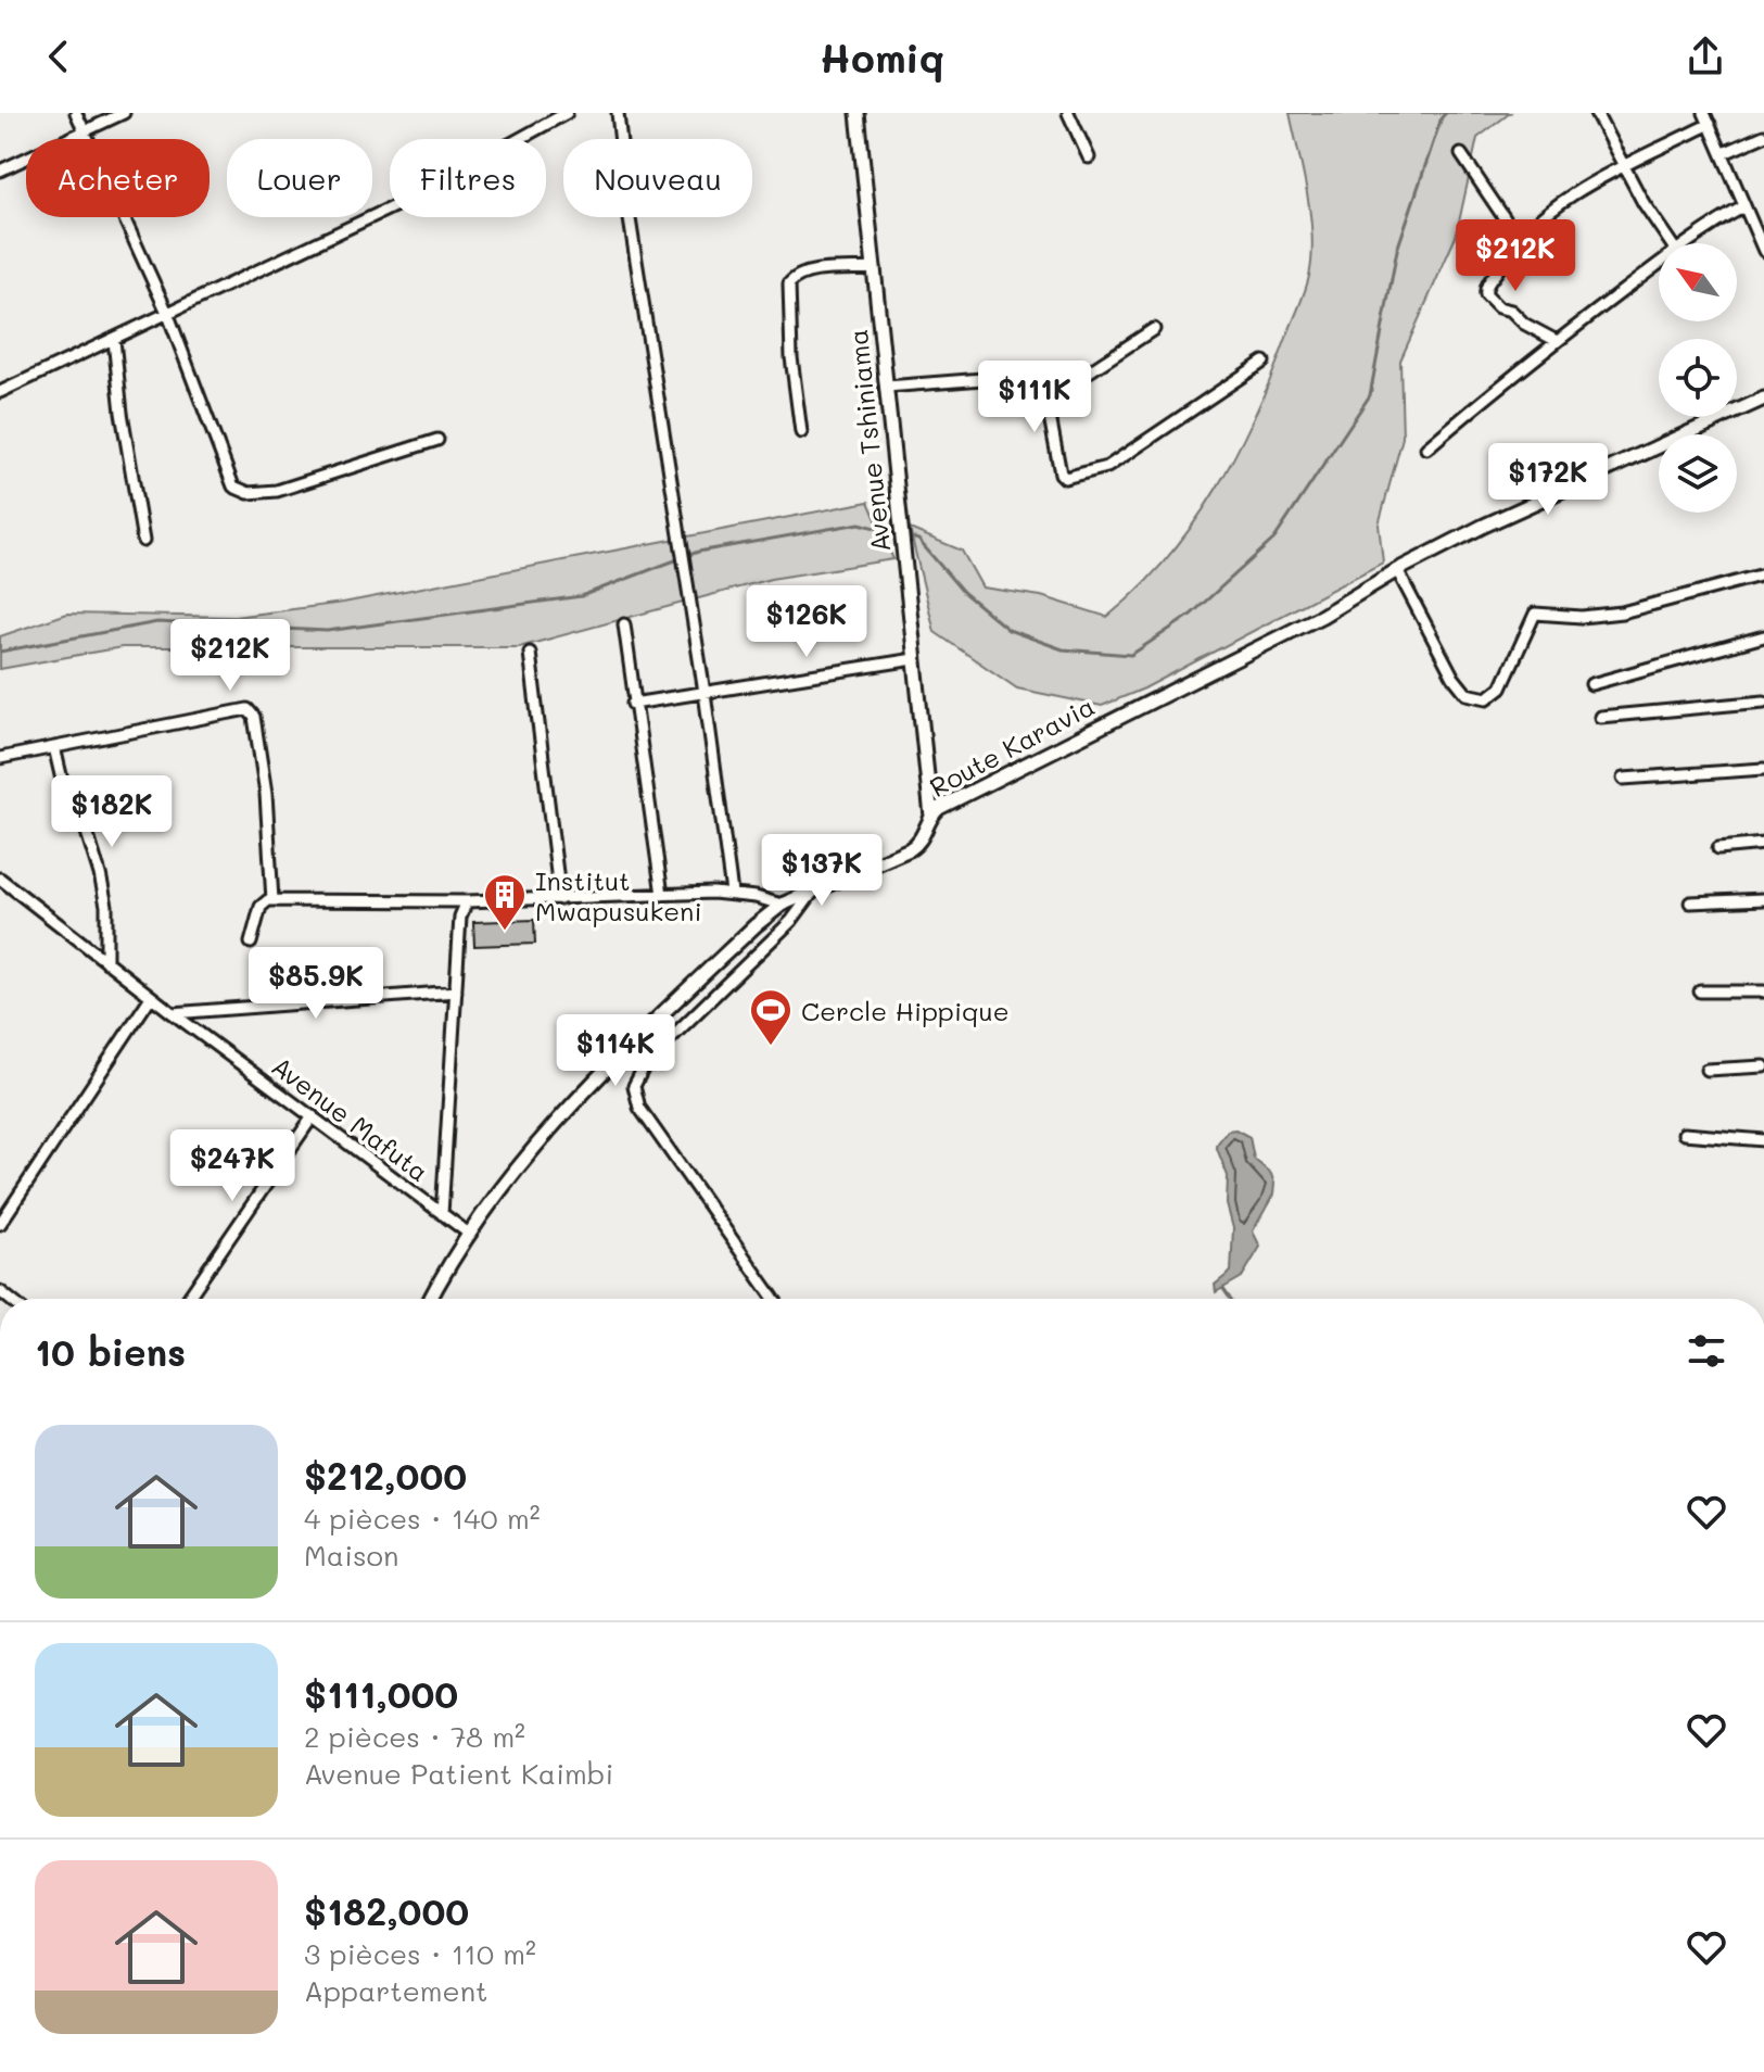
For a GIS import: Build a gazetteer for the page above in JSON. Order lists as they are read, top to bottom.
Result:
{
  "streets": {
    "street": ["Avenue Tshiniama", "Route Karavia", "Avenue Mafuta"]
  },
  "crossings": [
    ["Avenue Tshiniama", "Route Karavia"],
    ["Route Karavia", "Avenue Mafuta"]
  ],
  "places": {
    "building": ["Institut Mwapusukeni"],
    "sports": ["Cercle Hippique"]
  },
  "north": "top left",
  "page": {
    "header": "Homiq",
    "chip": [
      "Acheter",
      "Louer",
      "Filtres",
      "Nouveau"
    ],
    "price": [
      "$212K",
      "$111K",
      "$172K",
      "$126K",
      "$212K",
      "$182K",
      "$137K",
      "$85.9K",
      "$114K",
      "$247K"
    ],
    "heading": "10 biens",
    "list": [
      {
        "name": "$212,000",
        "note": "4 pièces · 140 m² · Maison"
      },
      {
        "name": "$111,000",
        "note": "2 pièces · 78 m² · Avenue Patient Kaimbi"
      },
      {
        "name": "$182,000",
        "note": "3 pièces · 110 m² · Appartement"
      }
    ]
  }
}
